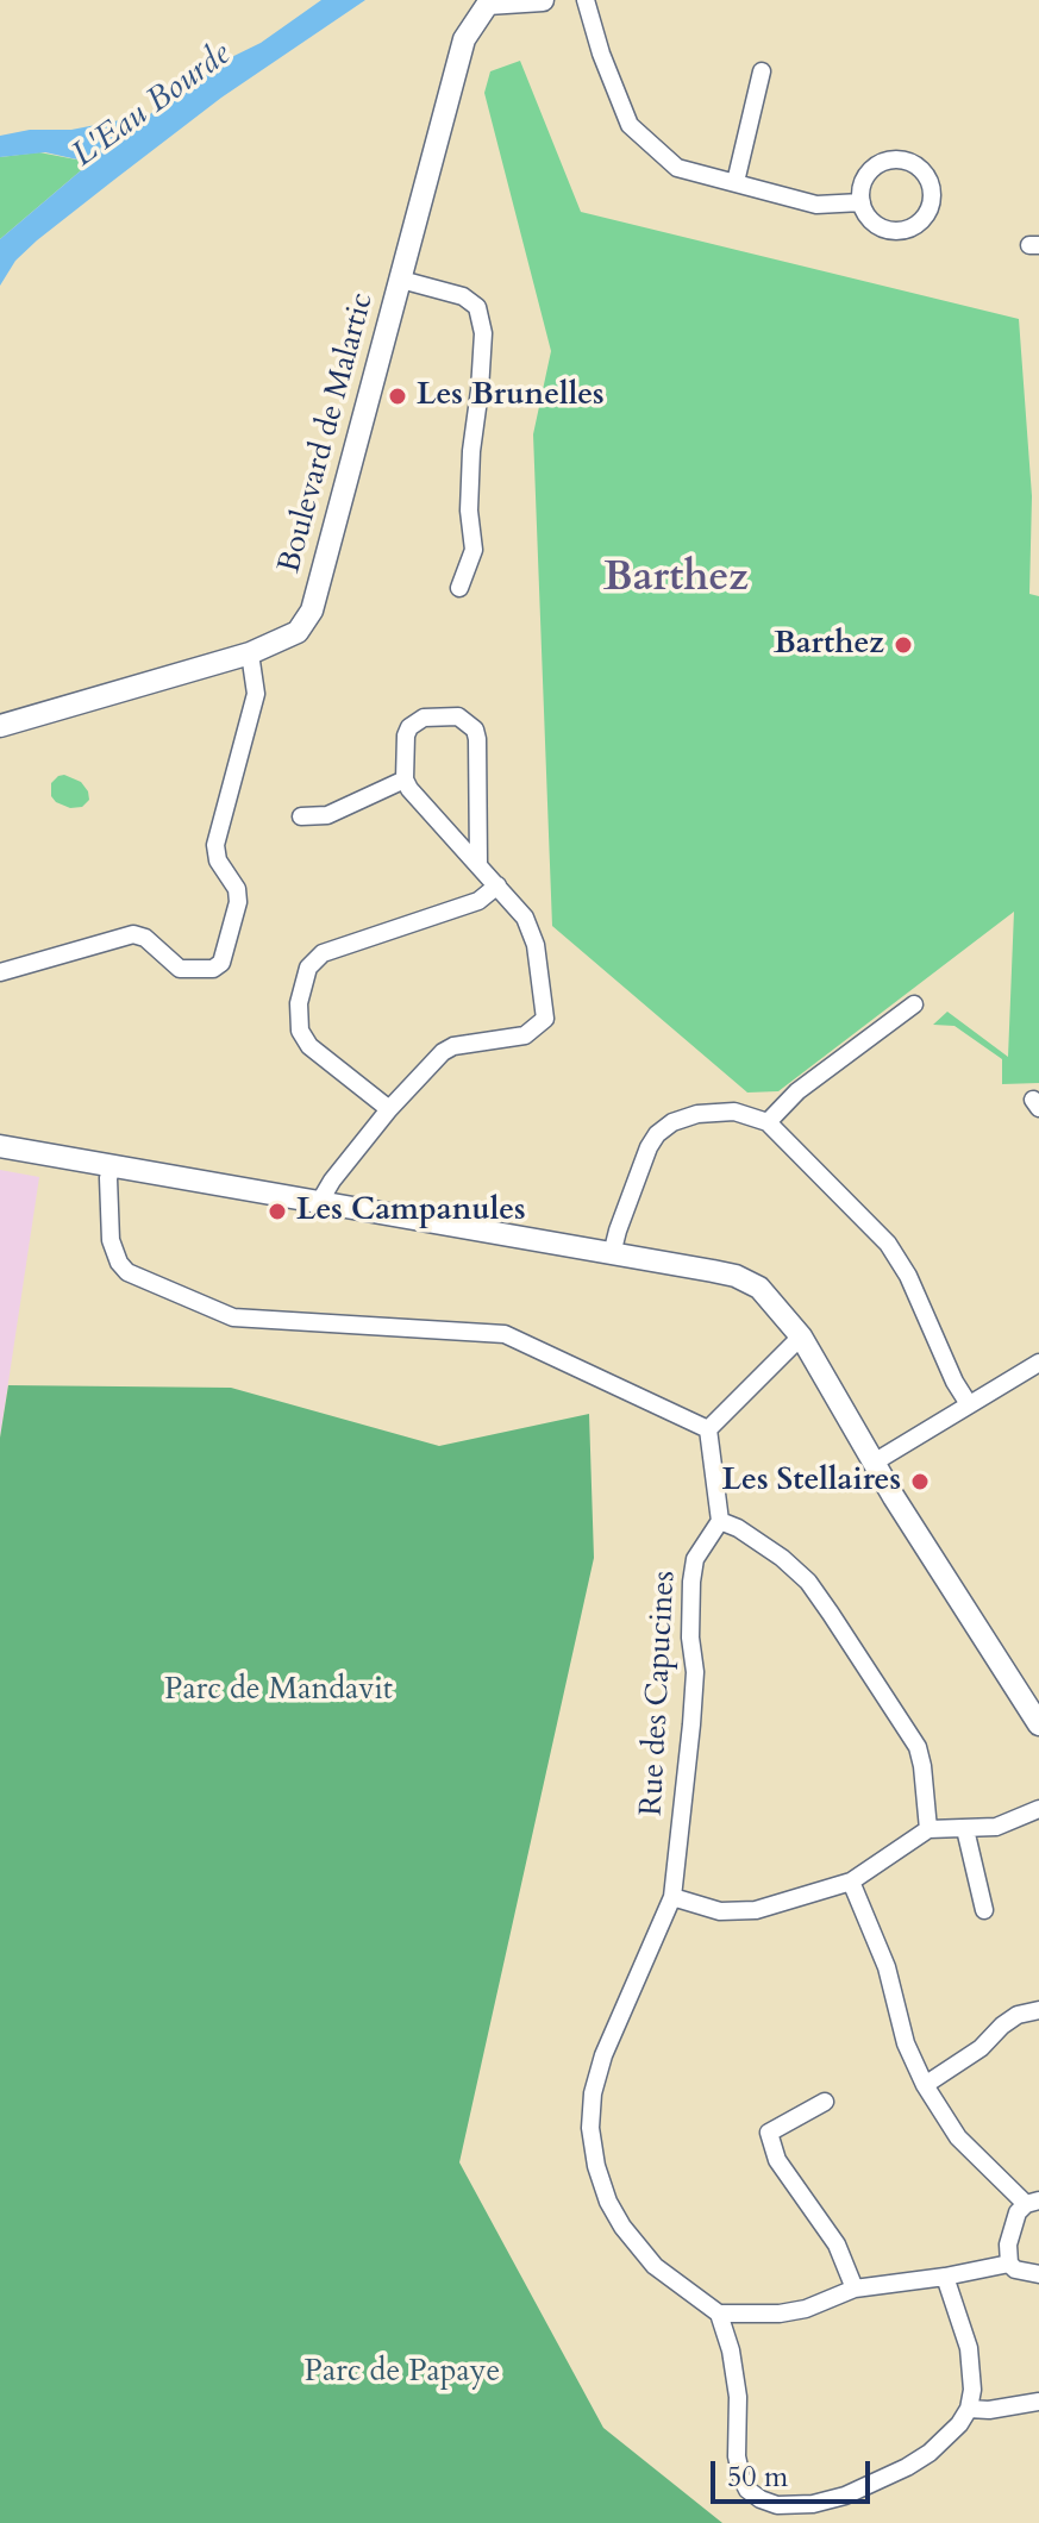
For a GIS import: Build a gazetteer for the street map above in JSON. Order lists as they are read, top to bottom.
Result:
{
  "streets": {
    "street": ["Boulevard de Malartic", "Rue des Capucines"]
  },
  "districts": ["Barthez"],
  "water": ["L'Eau Bourde"],
  "parks": ["Parc de Mandavit", "Parc de Papaye"],
  "places": [
    "Les Brunelles",
    "Barthez",
    "Les Campanules",
    "Les Stellaires"
  ],
  "scale_bar": "50 m"
}
